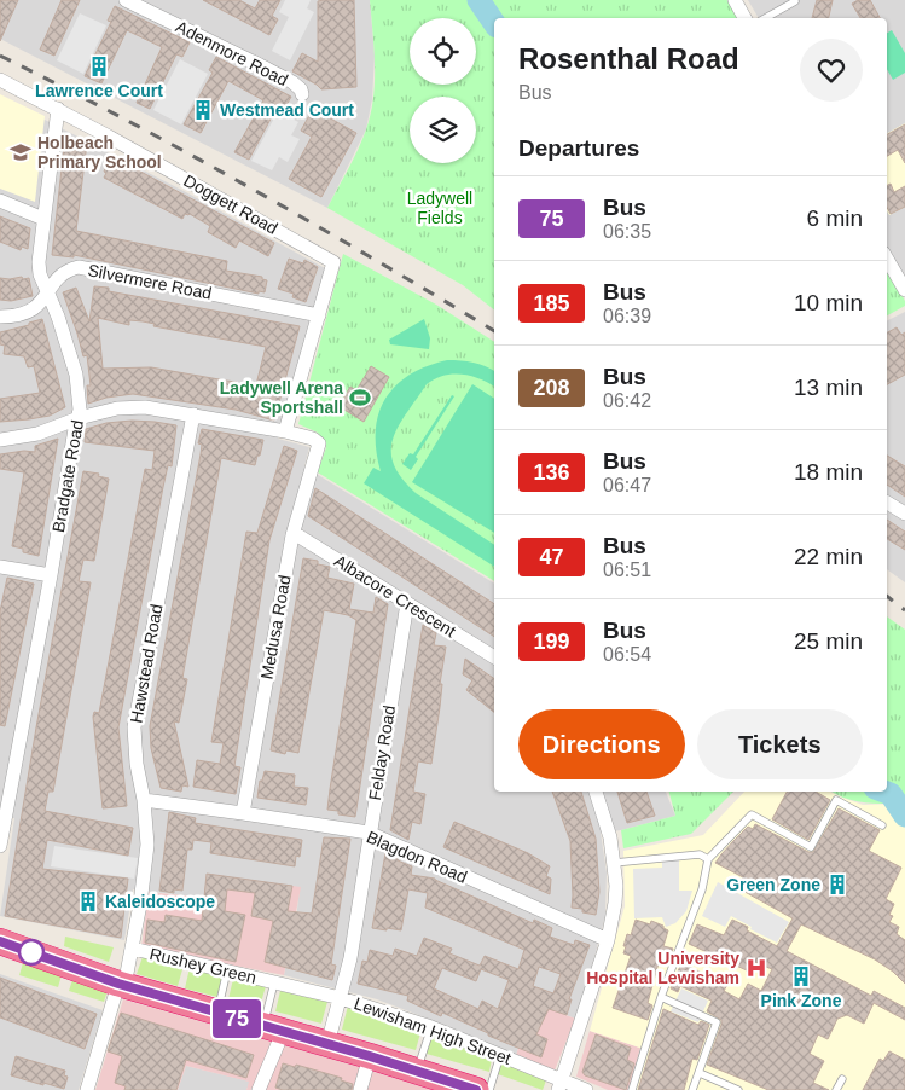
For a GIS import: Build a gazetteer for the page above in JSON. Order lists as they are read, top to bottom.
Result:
{
  "streets": {
    "street": [
      "Adenmore Road",
      "Doggett Road",
      "Silvermere Road",
      "Bradgate Road",
      "Albacore Crescent",
      "Medusa Road",
      "Hawstead Road",
      "Felday Road",
      "Blagdon Road",
      "Rushey Green",
      "Lewisham High Street"
    ]
  },
  "crossings": [
    ["Doggett Road", "Silvermere Road"],
    ["Doggett Road", "Bradgate Road"],
    ["Silvermere Road", "Bradgate Road"],
    ["Albacore Crescent", "Medusa Road"],
    ["Albacore Crescent", "Felday Road"],
    ["Medusa Road", "Blagdon Road"],
    ["Hawstead Road", "Blagdon Road"],
    ["Hawstead Road", "Rushey Green"],
    ["Felday Road", "Blagdon Road"],
    ["Felday Road", "Lewisham High Street"],
    ["Rushey Green", "Lewisham High Street"]
  ],
  "parks": ["Ladywell Fields"],
  "places": {
    "building": [
      "Lawrence Court",
      "Westmead Court",
      "Green Zone",
      "Kaleidoscope",
      "Pink Zone"
    ],
    "school or university": ["Holbeach Primary School"],
    "sports": ["Ladywell Arena Sportshall"],
    "hospital": ["University Hospital Lewisham"]
  },
  "lines": ["bus line 75"],
  "page": {
    "on_map": "75",
    "heading": [
      ["Rosenthal Road", "Bus"],
      "Departures"
    ],
    "list": [
      {
        "mark": "75",
        "name": "Bus",
        "note": "06:35",
        "value": "6 min"
      },
      {
        "mark": "185",
        "name": "Bus",
        "note": "06:39",
        "value": "10 min"
      },
      {
        "mark": "208",
        "name": "Bus",
        "note": "06:42",
        "value": "13 min"
      },
      {
        "mark": "136",
        "name": "Bus",
        "note": "06:47",
        "value": "18 min"
      },
      {
        "mark": "47",
        "name": "Bus",
        "note": "06:51",
        "value": "22 min"
      },
      {
        "mark": "199",
        "name": "Bus",
        "note": "06:54",
        "value": "25 min"
      }
    ],
    "buttons": ["Directions", "Tickets"]
  }
}
